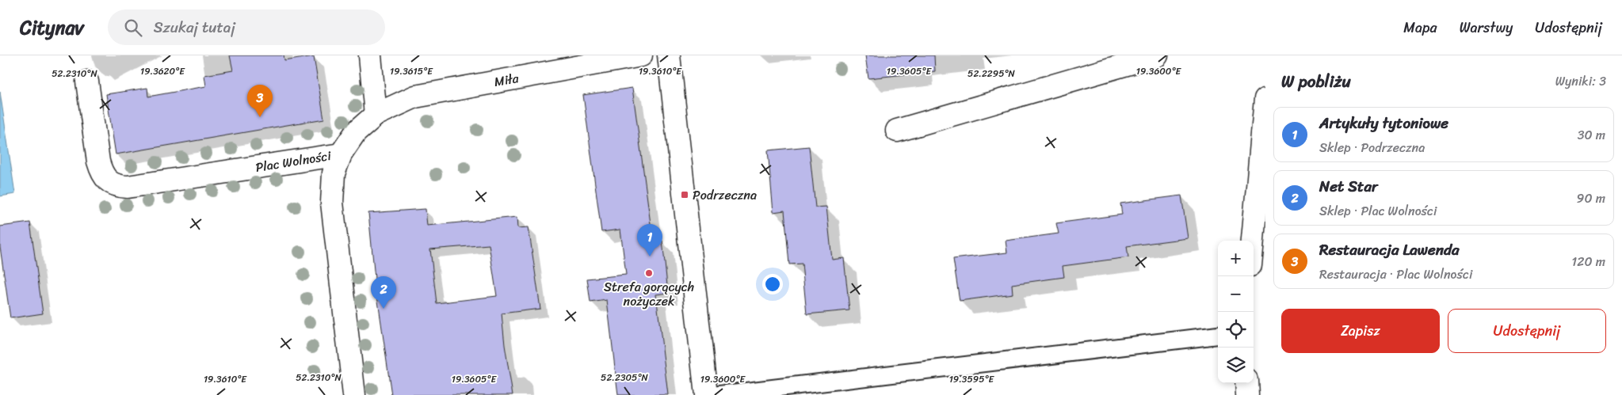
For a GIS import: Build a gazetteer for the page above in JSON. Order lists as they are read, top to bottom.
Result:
{
  "streets": {
    "street": ["Miła", "Plac Wolności"]
  },
  "crossings": [
    ["Miła", "Plac Wolności"]
  ],
  "places": {
    "transit": ["Podrzeczna"],
    "other": ["Strefa gorących nożyczek"]
  },
  "page": {
    "header": "Citynav",
    "search": "Szukaj tutaj",
    "nav": ["Mapa", "Warstwy", "Udostępnij"],
    "heading": ["W pobliżu", "Wyniki: 3"],
    "pins": ["3", "1", "2"],
    "list": [
      {
        "mark": "1",
        "name": "Artykuły tytoniowe",
        "note": "Sklep · Podrzeczna",
        "value": "30 m"
      },
      {
        "mark": "2",
        "name": "Net Star",
        "note": "Sklep · Plac Wolności",
        "value": "90 m"
      },
      {
        "mark": "3",
        "name": "Restauracja Lawenda",
        "note": "Restauracja · Plac Wolności",
        "value": "120 m"
      }
    ],
    "map_buttons": ["+", "−"],
    "buttons": ["Zapisz", "Udostępnij"]
  },
  "coordinates": [
    "19.3615°E",
    "19.3620°E",
    "19.3610°E",
    "19.3605°E",
    "19.3600°E",
    "52.2310°N",
    "52.2295°N",
    "52.2305°N",
    "19.3595°E"
  ]
}
